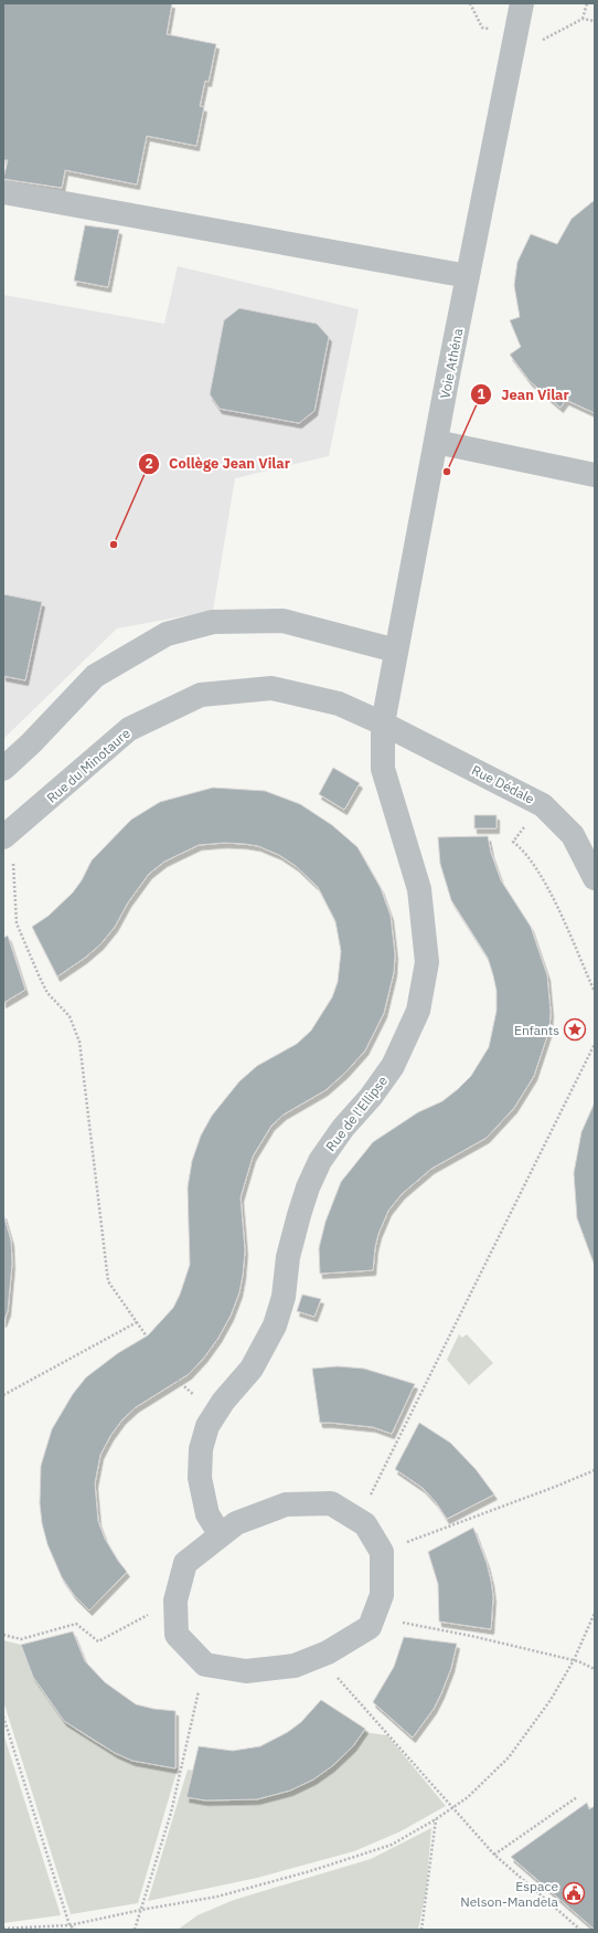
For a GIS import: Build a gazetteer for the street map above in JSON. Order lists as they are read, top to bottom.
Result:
{
  "streets": {
    "street": [
      "Voie Athéna",
      "Rue du Minotaure",
      "Rue Dédale",
      "Rue de l'Ellipse"
    ]
  },
  "crossings": [
    ["Voie Athéna", "Rue du Minotaure"],
    ["Voie Athéna", "Rue Dédale"],
    ["Voie Athéna", "Rue de l'Ellipse"],
    ["Rue du Minotaure", "Rue Dédale"],
    ["Rue du Minotaure", "Rue de l'Ellipse"],
    ["Rue Dédale", "Rue de l'Ellipse"]
  ],
  "places": {
    "other": ["Jean Vilar", "Collège Jean Vilar"],
    "place": ["Enfants"],
    "public building": ["Espace Nelson-Mandela"]
  }
}
